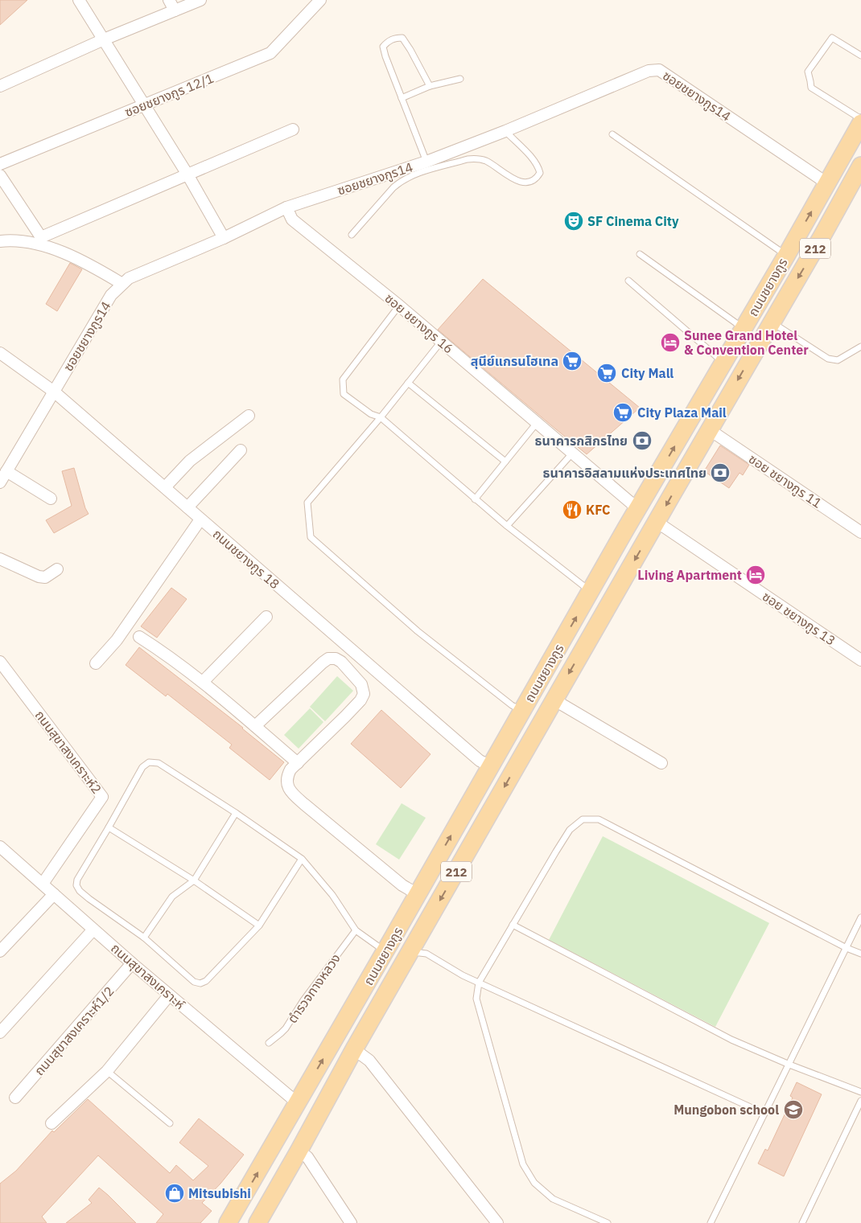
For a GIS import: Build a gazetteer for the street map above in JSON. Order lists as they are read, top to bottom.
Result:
{
  "streets": {
    "main road": ["212", "ถนนชยางกูร"],
    "street": [
      "ซอยชยางกูร 12/1",
      "ซอยชยางกูร14",
      "ซอย ชยางกูร 16",
      "ซอย ชยางกูร 11",
      "ถนนชยางกูร 18",
      "ซอย ชยางกูร 13",
      "ถนนสุขาสงเคราะห์2",
      "ถนนสุขาสงเคราะห์",
      "ถนนสุขาสงเคราะห์1/2"
    ],
    "lane": ["ตำรวจทางหลวง"]
  },
  "crossings": [
    ["ซอยชยางกูร14", "ถนนชยางกูร"],
    ["ซอยชยางกูร14", "ซอย ชยางกูร 16"],
    ["ซอยชยางกูร14", "ถนนชยางกูร 18"],
    ["ถนนชยางกูร", "ซอย ชยางกูร 16"],
    ["ถนนชยางกูร", "ซอย ชยางกูร 11"],
    ["ถนนชยางกูร", "ถนนชยางกูร 18"],
    ["ถนนชยางกูร", "ซอย ชยางกูร 13"],
    ["ถนนชยางกูร", "ถนนสุขาสงเคราะห์"],
    ["ถนนสุขาสงเคราะห์2", "ถนนสุขาสงเคราะห์"],
    ["ถนนสุขาสงเคราะห์", "ถนนสุขาสงเคราะห์1/2"]
  ],
  "places": {
    "theatre": ["SF Cinema City"],
    "hotel": ["Sunee Grand Hotel & Convention Center", "Living Apartment"],
    "supermarket": ["สุนีย์แกรนโฮเทล", "City Mall", "City Plaza Mail"],
    "bank": ["ธนาคารกสิกรไทย", "ธนาคารอิสลามแห่งประเทศไทย"],
    "restaurant": ["KFC"],
    "school or university": ["Mungobon school"],
    "shop": ["Mitsubishi"]
  }
}
